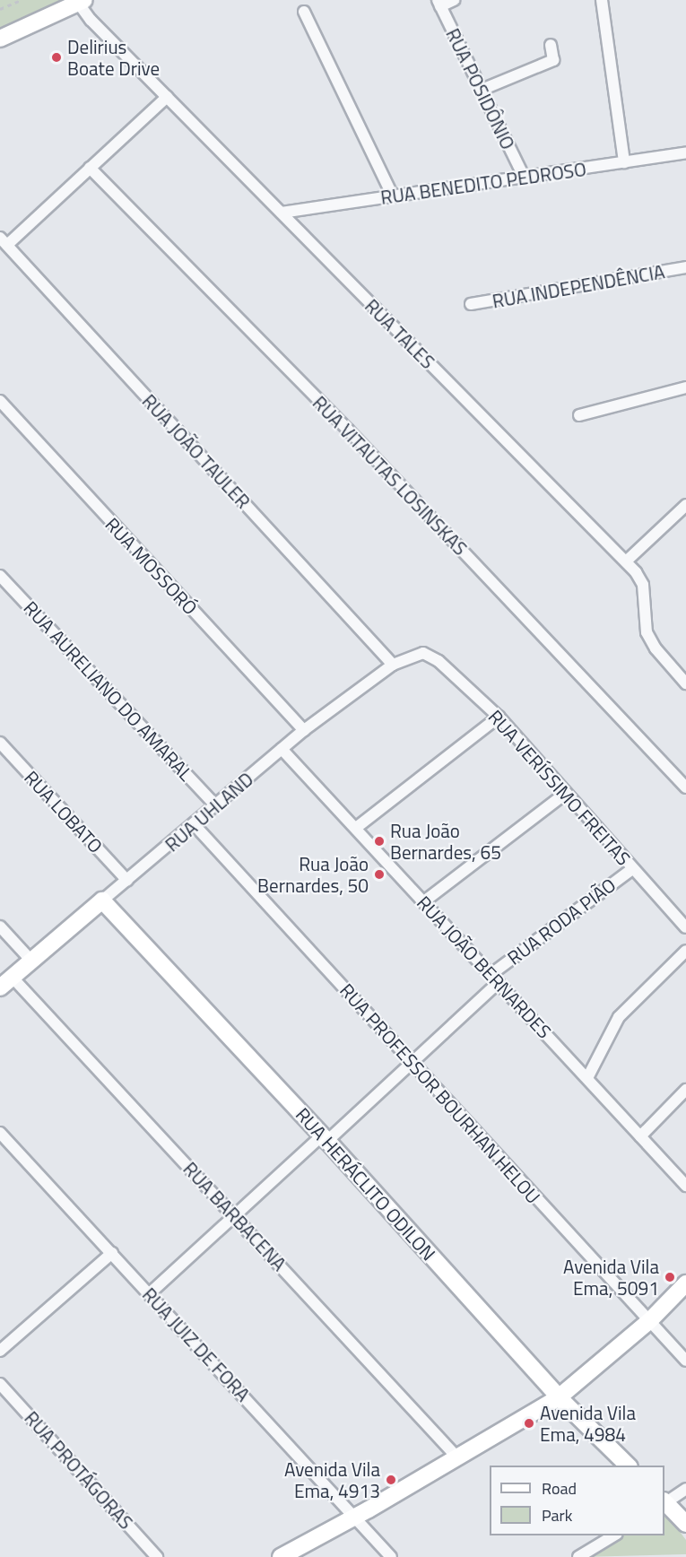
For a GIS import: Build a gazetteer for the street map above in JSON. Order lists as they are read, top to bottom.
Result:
{
  "streets": {
    "street": [
      "RUA POSIDÔNIO",
      "RUA BENEDITO PEDROSO",
      "RUA INDEPENDÊNCIA",
      "RUA TALES",
      "RUA JOÃO TAULER",
      "RUA VITAUTAS LOSINSKAS",
      "RUA MOSSORÓ",
      "RUA AURELIANO DO AMARAL",
      "RUA VERÍSSIMO FREITAS",
      "RUA LOBATO",
      "RUA UHLAND",
      "RUA RODA PIÃO",
      "RUA JOÃO BERNARDES",
      "RUA PROFESSOR BOURHAN HELOU",
      "RUA HERÁCLITO ODILON",
      "RUA BARBACENA",
      "RUA JUIZ DE FORA",
      "RUA PROTÁGORAS"
    ]
  },
  "crossings": [
    ["RUA POSIDÔNIO", "RUA BENEDITO PEDROSO"],
    ["RUA BENEDITO PEDROSO", "RUA TALES"],
    ["RUA JOÃO TAULER", "RUA UHLAND"],
    ["RUA MOSSORÓ", "RUA UHLAND"],
    ["RUA AURELIANO DO AMARAL", "RUA UHLAND"],
    ["RUA VERÍSSIMO FREITAS", "RUA UHLAND"],
    ["RUA VERÍSSIMO FREITAS", "RUA RODA PIÃO"],
    ["RUA LOBATO", "RUA UHLAND"],
    ["RUA UHLAND", "RUA JOÃO BERNARDES"],
    ["RUA UHLAND", "RUA PROFESSOR BOURHAN HELOU"],
    ["RUA UHLAND", "RUA HERÁCLITO ODILON"],
    ["RUA UHLAND", "RUA BARBACENA"],
    ["RUA RODA PIÃO", "RUA JOÃO BERNARDES"],
    ["RUA RODA PIÃO", "RUA PROFESSOR BOURHAN HELOU"],
    ["RUA RODA PIÃO", "RUA HERÁCLITO ODILON"],
    ["RUA RODA PIÃO", "RUA BARBACENA"],
    ["RUA RODA PIÃO", "RUA JUIZ DE FORA"]
  ],
  "places": [
    "Delirius Boate Drive",
    "Rua João Bernardes, 65",
    "Rua João Bernardes, 50",
    "Avenida Vila Ema, 5091",
    "Avenida Vila Ema, 4984",
    "Avenida Vila Ema, 4913"
  ],
  "legend": ["Road", "Park"]
}
